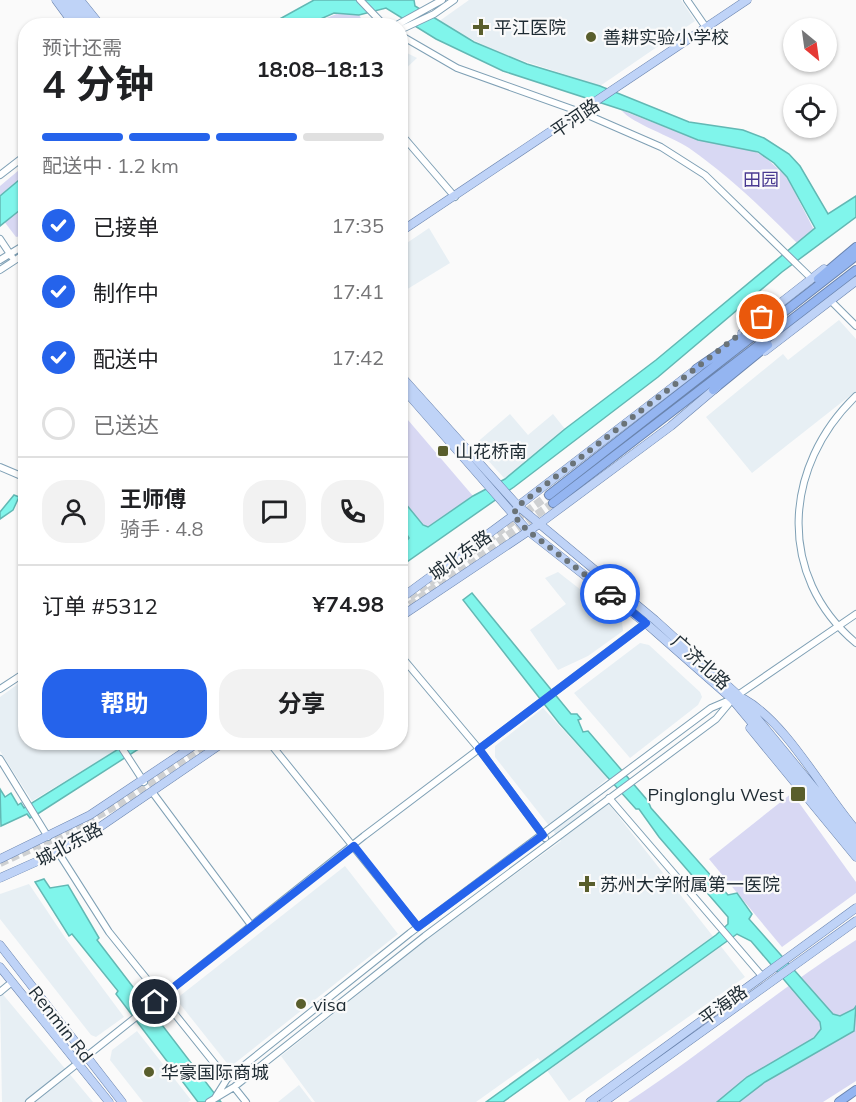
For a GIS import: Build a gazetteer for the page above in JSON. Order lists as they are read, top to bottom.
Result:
{
  "streets": {
    "main road": [
      "平河路",
      "城北东路",
      "广济北路",
      "平海路",
      "Renmin Rd"
    ]
  },
  "crossings": [
    ["城北东路", "广济北路"]
  ],
  "parks": ["田园"],
  "places": {
    "health": ["平江医院", "苏州大学附属第一医院"],
    "other": ["善耕实验小学校", "visa", "华豪国际商城"],
    "transit": ["山花桥南", "Pinglonglu West"]
  },
  "north": "bottom right",
  "page": {
    "heading": ["4 分钟", "预计还需", "18:08–18:13"],
    "panel": [
      "王师傅",
      "骑手 · 4.8",
      "订单 #5312",
      "¥74.98"
    ],
    "bar": "配送中 · 1.2 km",
    "list": [
      ["已接单", "17:35"],
      ["制作中", "17:41"],
      ["配送中", "17:42"],
      "已送达"
    ],
    "buttons": ["帮助", "分享"]
  }
}
